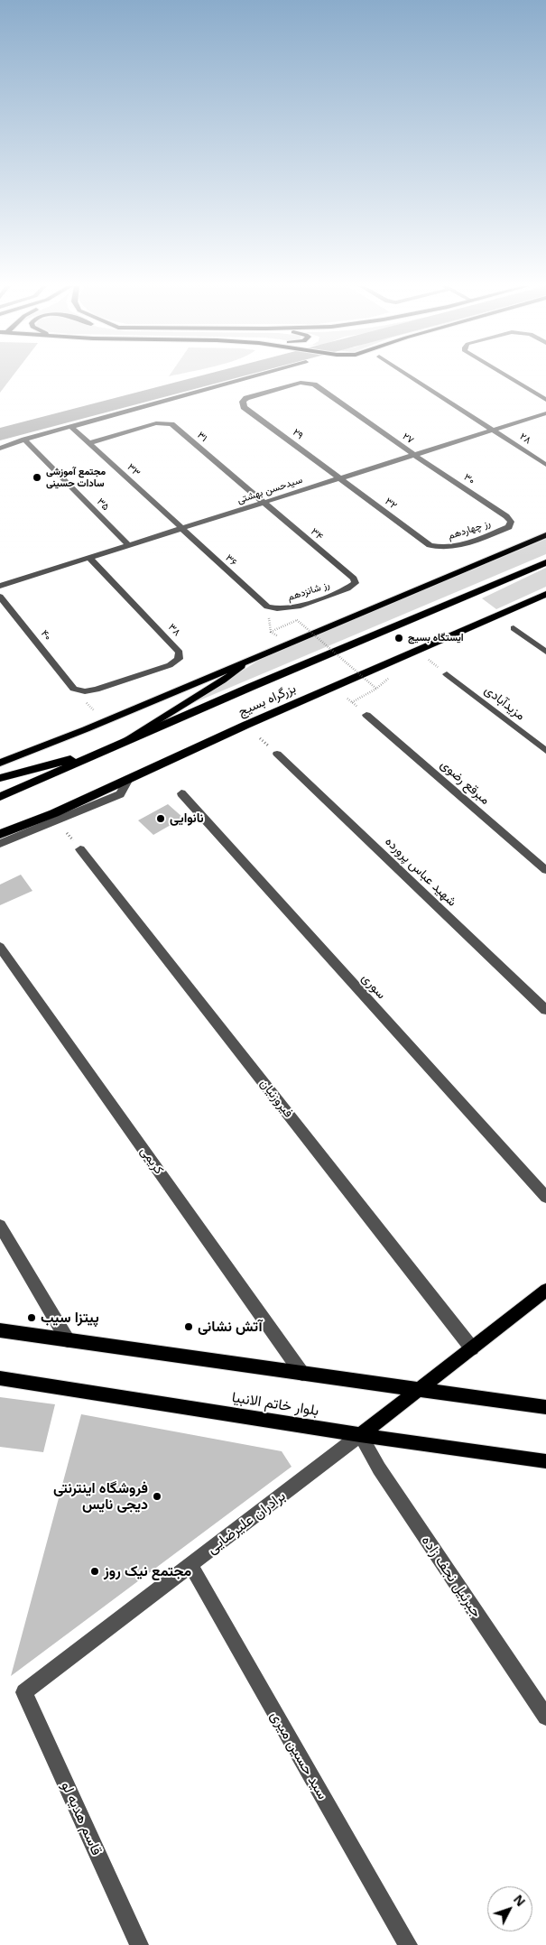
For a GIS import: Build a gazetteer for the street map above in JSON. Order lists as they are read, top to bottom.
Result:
{
  "streets": {
    "highway": ["بزرگراه بسیج"],
    "main road": ["بلوار خاتم الانبیا"],
    "street": [
      "۲۹",
      "۳۱",
      "۲۷",
      "۲۸",
      "۳۳",
      "۳۰",
      "سیدحسن بهشتی",
      "۳۲",
      "۳۵",
      "رز چهاردهم",
      "۳۴",
      "۳۶",
      "رز شانزدهم",
      "۳۸",
      "۴۰",
      "مزیدآبادی",
      "مبرقع رضوی",
      "شهید عباس پرورده",
      "سوری",
      "فیروزنیان",
      "کریمی",
      "برادران علیرضایی",
      "جبرئیل نجف زاده",
      "سید حسین میری",
      "قاسم هدیه لو"
    ]
  },
  "crossings": [
    ["۲۹", "۲۷"],
    ["۲۹", "سیدحسن بهشتی"],
    ["۲۹", "۳۲"],
    ["۳۱", "۳۳"],
    ["۳۱", "سیدحسن بهشتی"],
    ["۳۱", "۳۴"],
    ["۲۷", "۳۰"],
    ["۲۷", "سیدحسن بهشتی"],
    ["۲۸", "سیدحسن بهشتی"],
    ["۳۳", "سیدحسن بهشتی"],
    ["۳۳", "۳۶"],
    ["۳۰", "سیدحسن بهشتی"],
    ["۳۰", "رز چهاردهم"],
    ["سیدحسن بهشتی", "۳۲"],
    ["سیدحسن بهشتی", "۳۵"],
    ["سیدحسن بهشتی", "۳۴"],
    ["سیدحسن بهشتی", "۳۶"],
    ["سیدحسن بهشتی", "۳۸"],
    ["۳۲", "رز چهاردهم"],
    ["۳۴", "رز شانزدهم"],
    ["۳۶", "رز شانزدهم"],
    ["۳۸", "۴۰"],
    ["بلوار خاتم الانبیا", "برادران علیرضایی"],
    ["بلوار خاتم الانبیا", "جبرئیل نجف زاده"],
    ["برادران علیرضایی", "جبرئیل نجف زاده"],
    ["برادران علیرضایی", "سید حسین میری"],
    ["برادران علیرضایی", "قاسم هدیه لو"]
  ],
  "places": [
    "مجتمع آموزشی سادات حسینی",
    "ایستگاه بسیج",
    "نانوایی",
    "پیتزا سیب",
    "آتش نشانی",
    "فروشگاه اینترنتی دیجی نایس",
    "مجتمع نیک‌ روز"
  ],
  "north": "top right"
}
